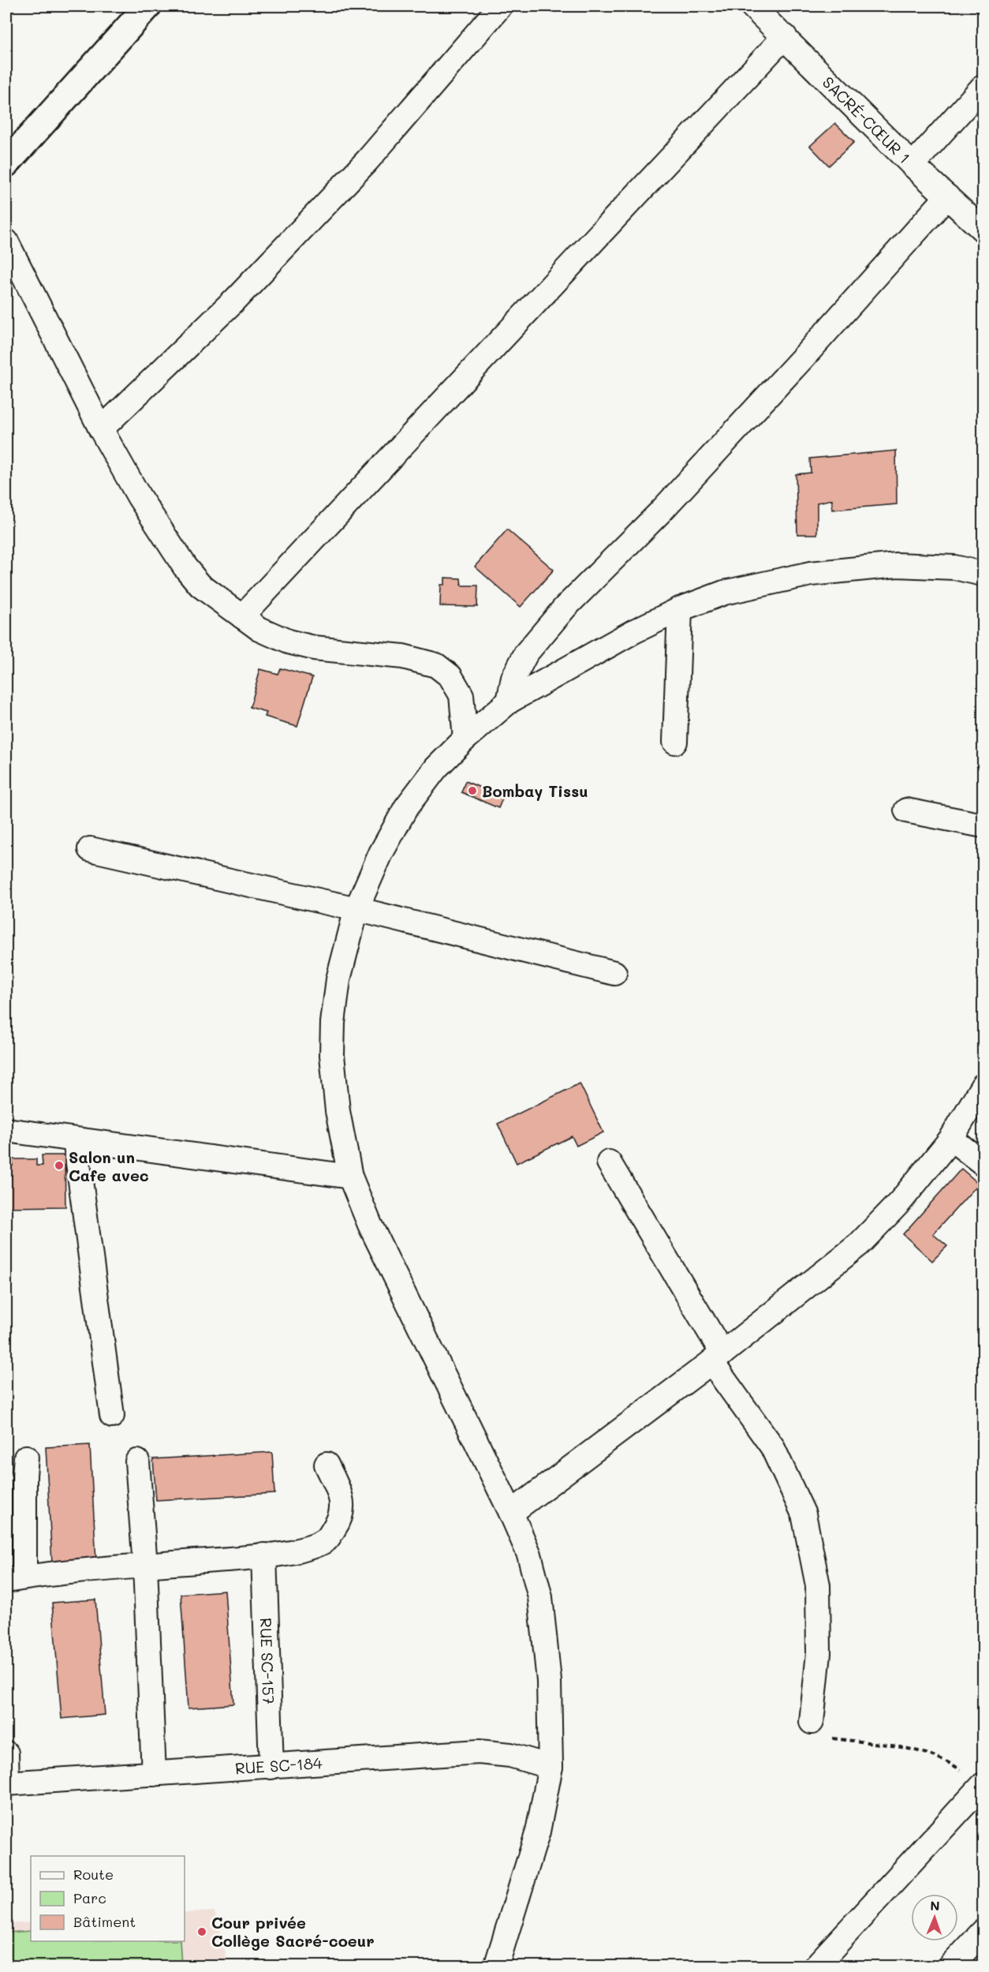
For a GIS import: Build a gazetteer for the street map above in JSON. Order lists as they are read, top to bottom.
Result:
{
  "streets": {
    "street": ["SACRÉ-CŒUR 1", "RUE SC-157", "RUE SC-184"]
  },
  "crossings": [
    ["RUE SC-157", "RUE SC-184"]
  ],
  "places": ["Bombay Tissu", "Salon un Cafe avec", "Cour privée Collège Sacré-coeur"],
  "legend": ["Route", "Parc", "Bâtiment"],
  "north": "top"
}
